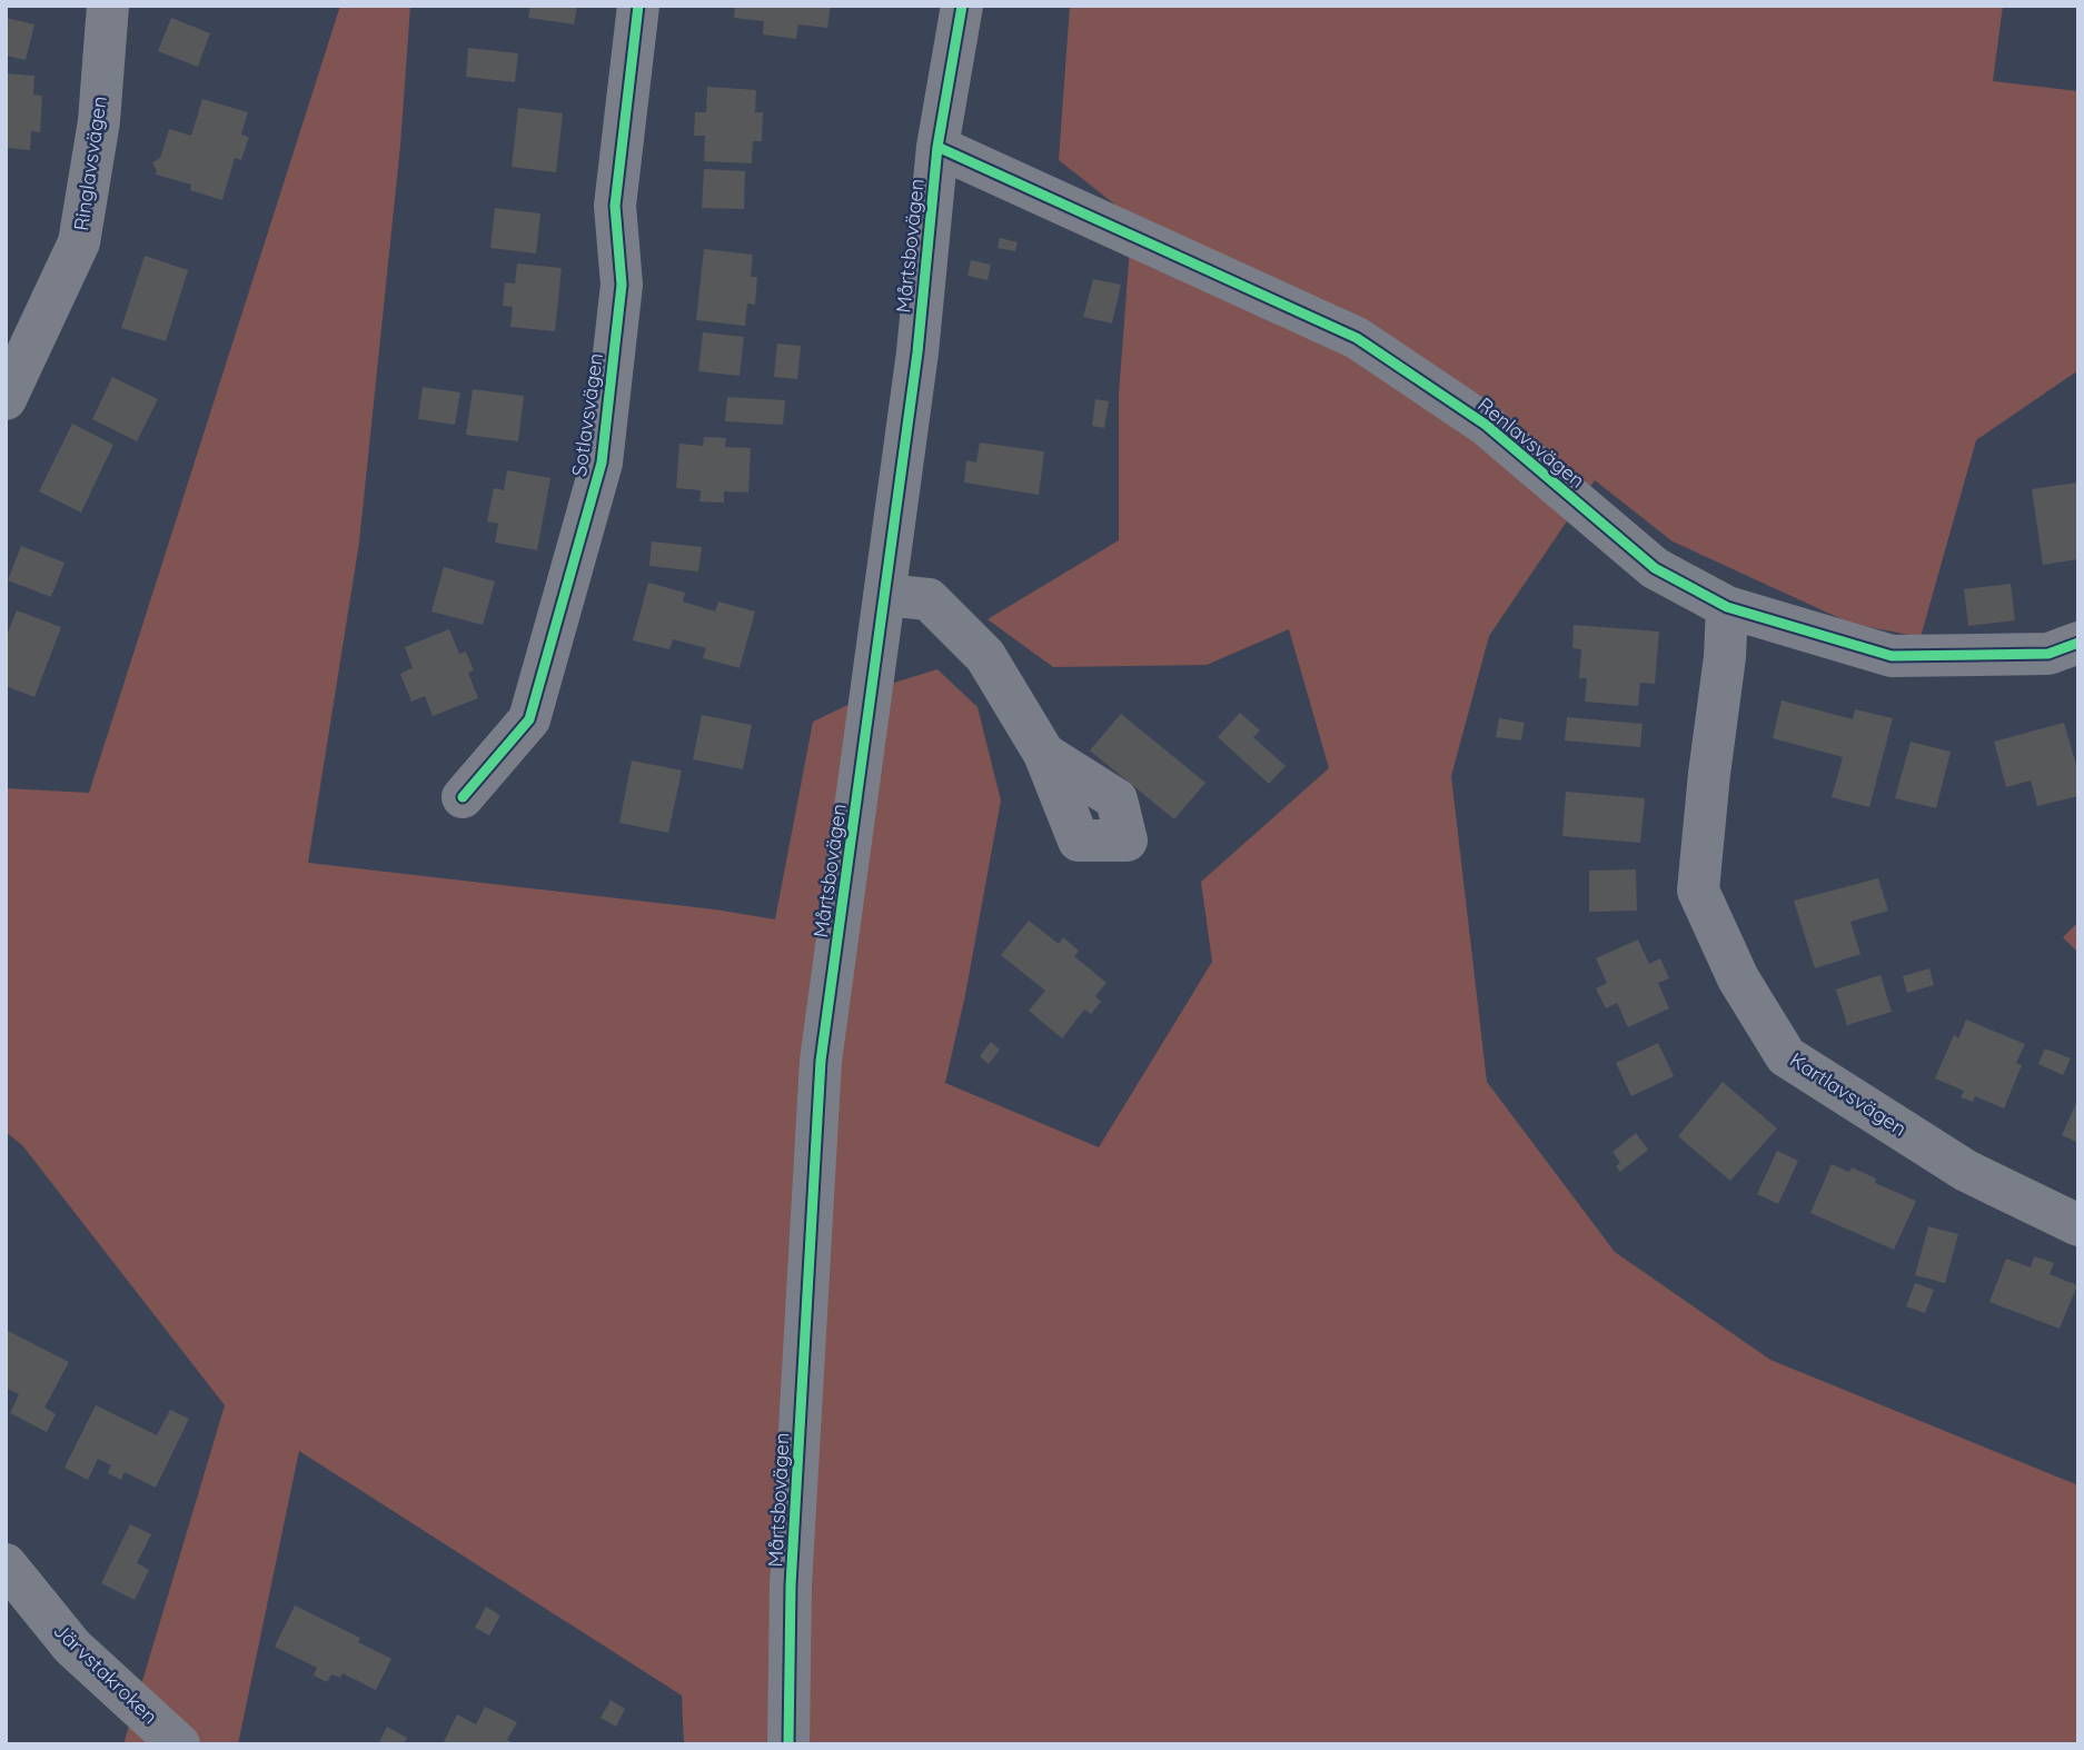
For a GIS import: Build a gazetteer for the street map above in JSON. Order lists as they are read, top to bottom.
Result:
{
  "streets": {
    "street": [
      "Ringlavsvägen",
      "Mårtsbovägen",
      "Sotlavsvägen",
      "Renlavsvägen",
      "Kartlavsvägen",
      "Järvstakroken"
    ]
  },
  "crossings": [
    ["Mårtsbovägen", "Renlavsvägen"],
    ["Renlavsvägen", "Kartlavsvägen"]
  ]
}
